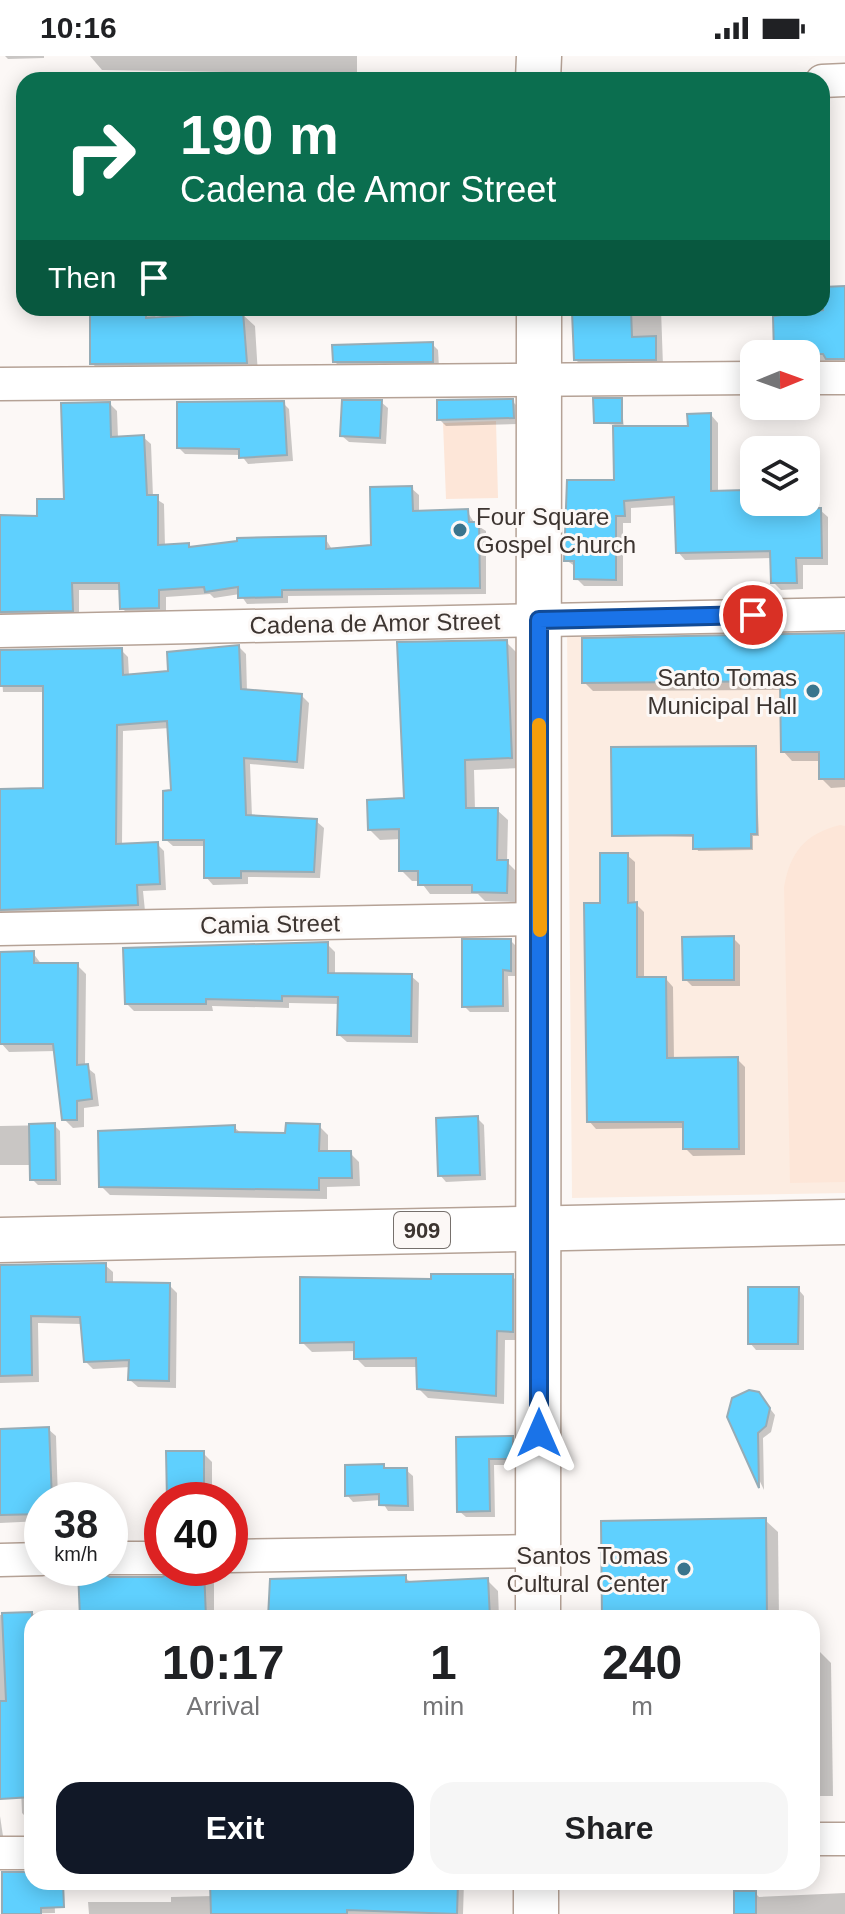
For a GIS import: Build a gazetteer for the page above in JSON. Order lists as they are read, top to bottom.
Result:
{
  "streets": {
    "street": ["Cadena de Amor Street", "Camia Street", "909"]
  },
  "places": ["Four Square Gospel Church", "Santo Tomas Municipal Hall", "Santos Tomas Cultural Center"],
  "north": "right",
  "page": {
    "status": "10:16",
    "turn": ["190 m", "Cadena de Amor Street"],
    "then": "Then",
    "speed": "38 km/h",
    "limit": "40",
    "eta": [
      "10:17",
      "Arrival",
      "1",
      "min",
      "240",
      "m"
    ],
    "buttons": ["Exit", "Share"]
  }
}
